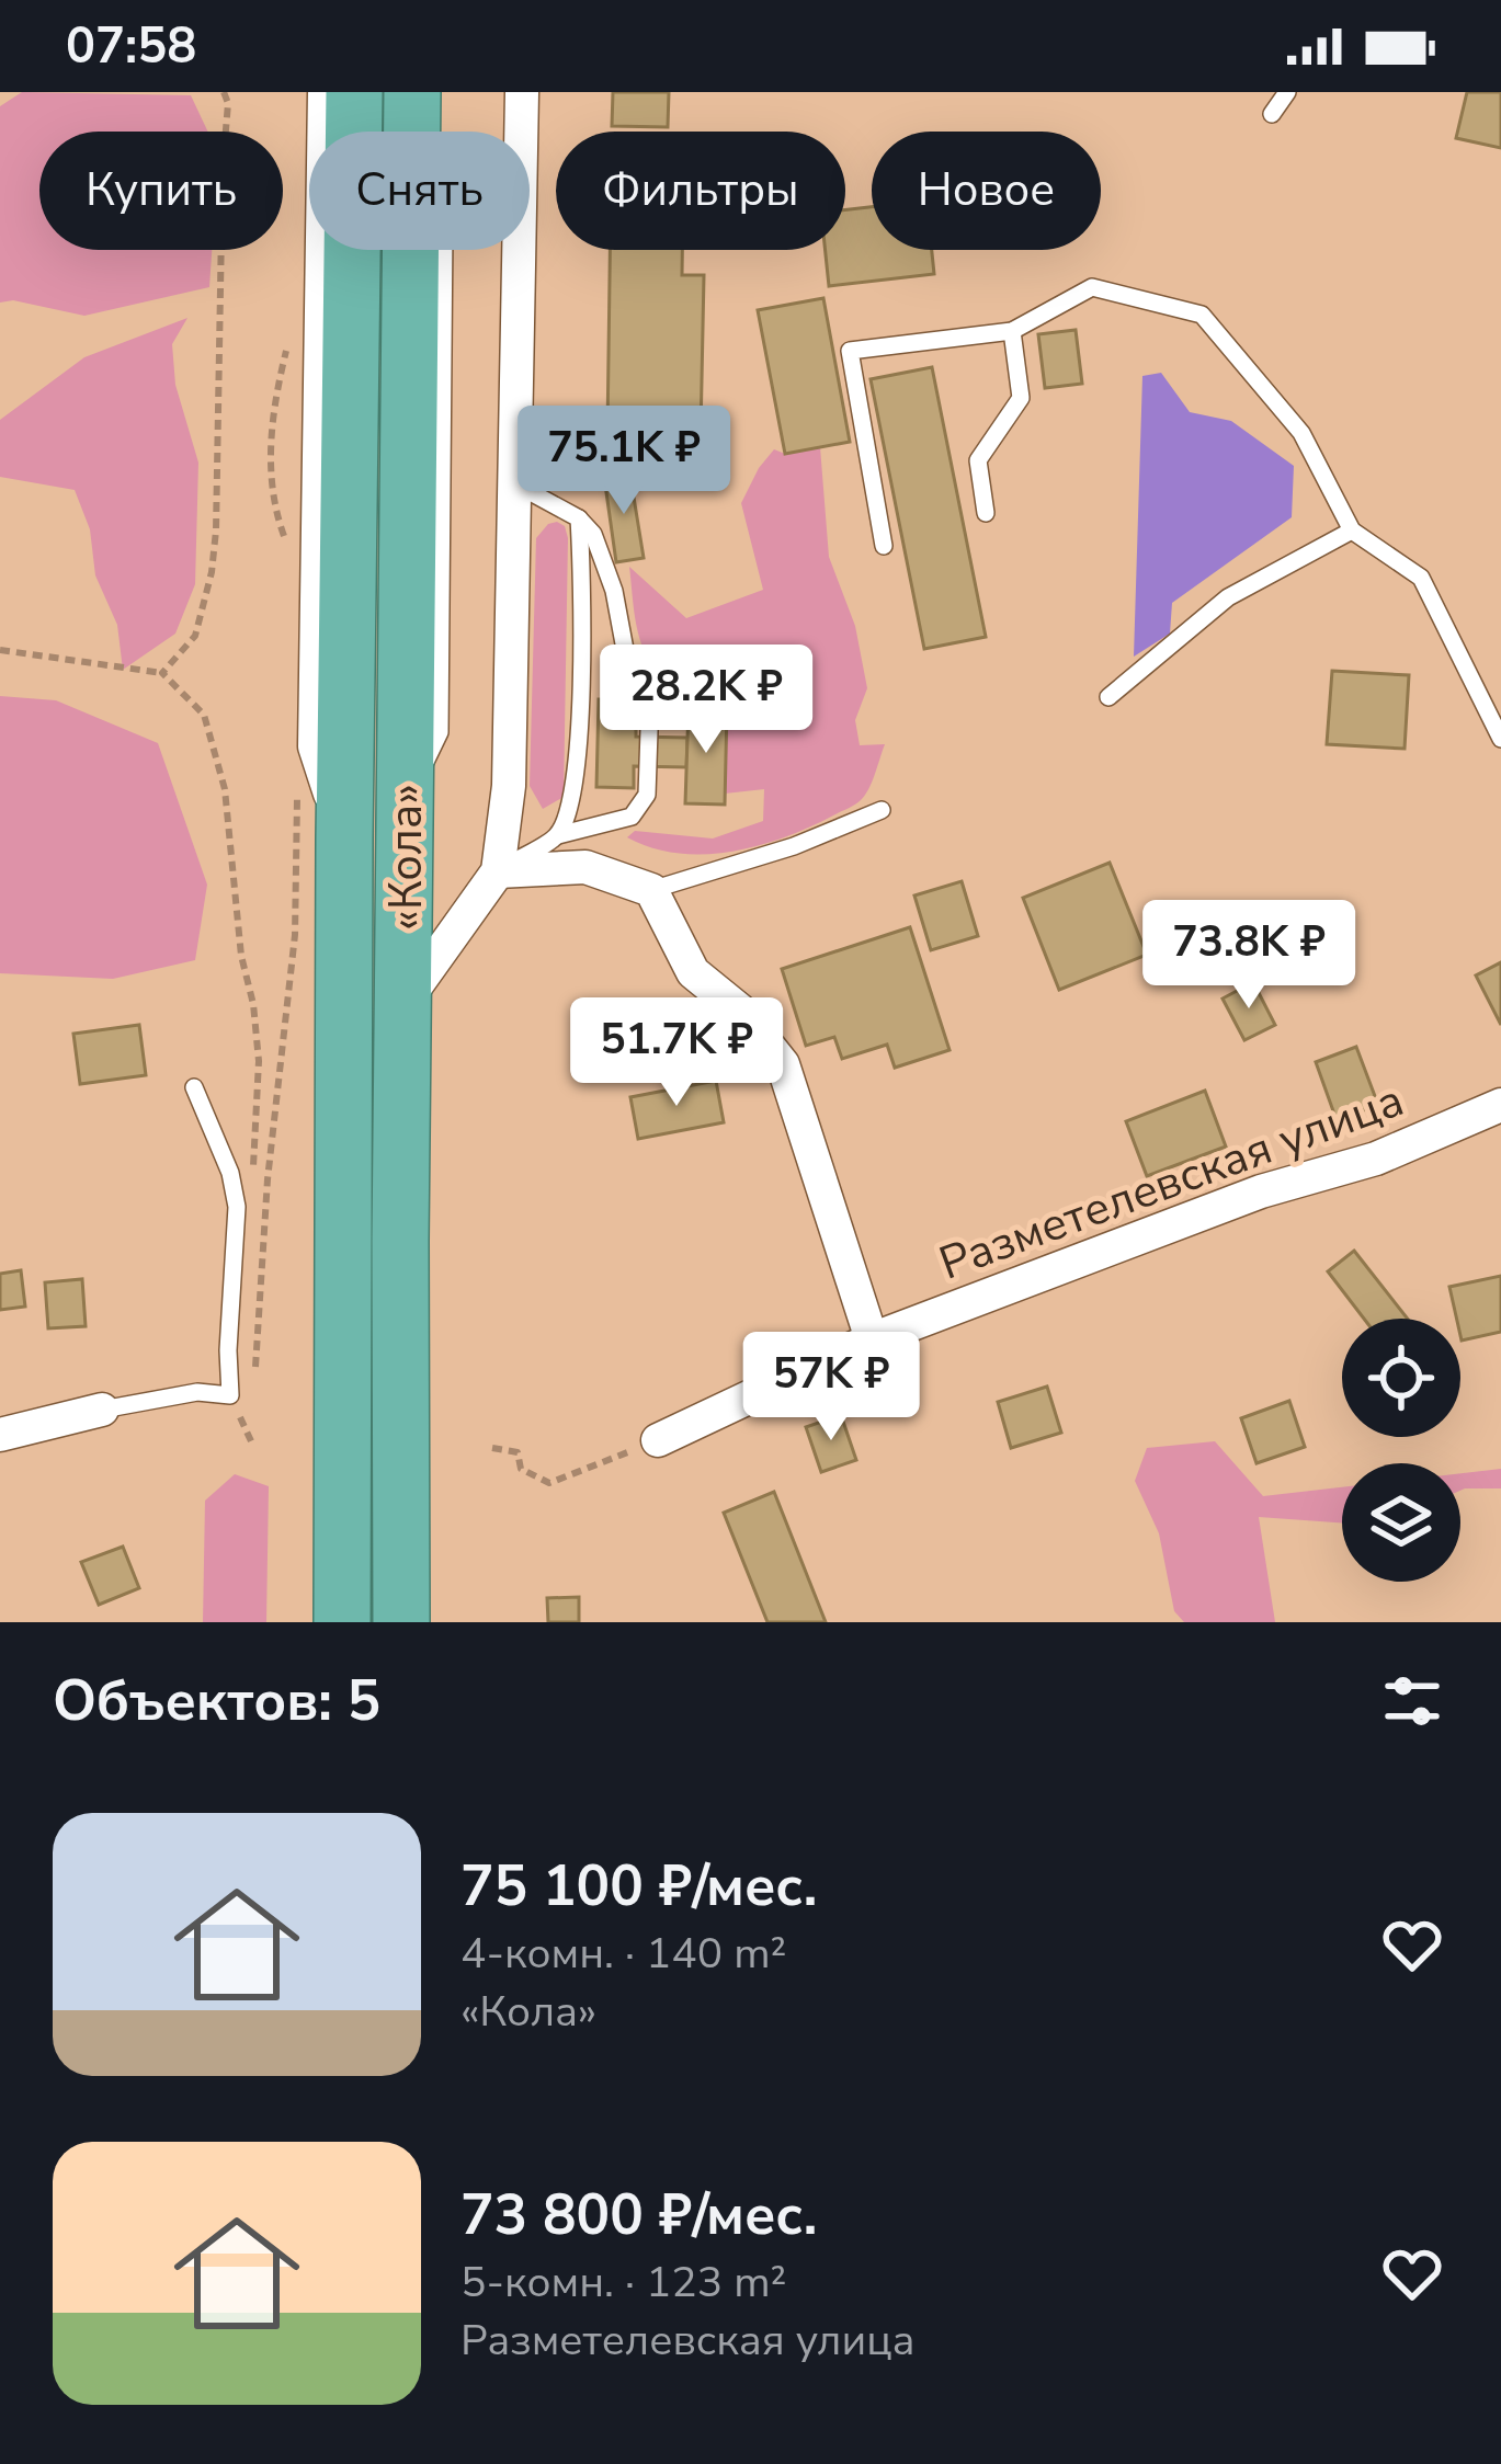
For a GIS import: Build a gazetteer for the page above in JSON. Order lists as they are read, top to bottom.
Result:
{
  "streets": {
    "highway": ["«Кола»"],
    "street": ["Разметелевская улица"]
  },
  "page": {
    "status": "07:58",
    "chip": [
      "Купить",
      "Снять",
      "Фильтры",
      "Новое"
    ],
    "price": [
      "75.1K ₽",
      "28.2K ₽",
      "73.8K ₽",
      "51.7K ₽",
      "57K ₽"
    ],
    "heading": "Объектов: 5",
    "list": [
      {
        "name": "75 100 ₽/мес.",
        "note": "4-комн. · 140 m² · «Кола»"
      },
      {
        "name": "73 800 ₽/мес.",
        "note": "5-комн. · 123 m² · Разметелевская улица"
      }
    ]
  }
}
